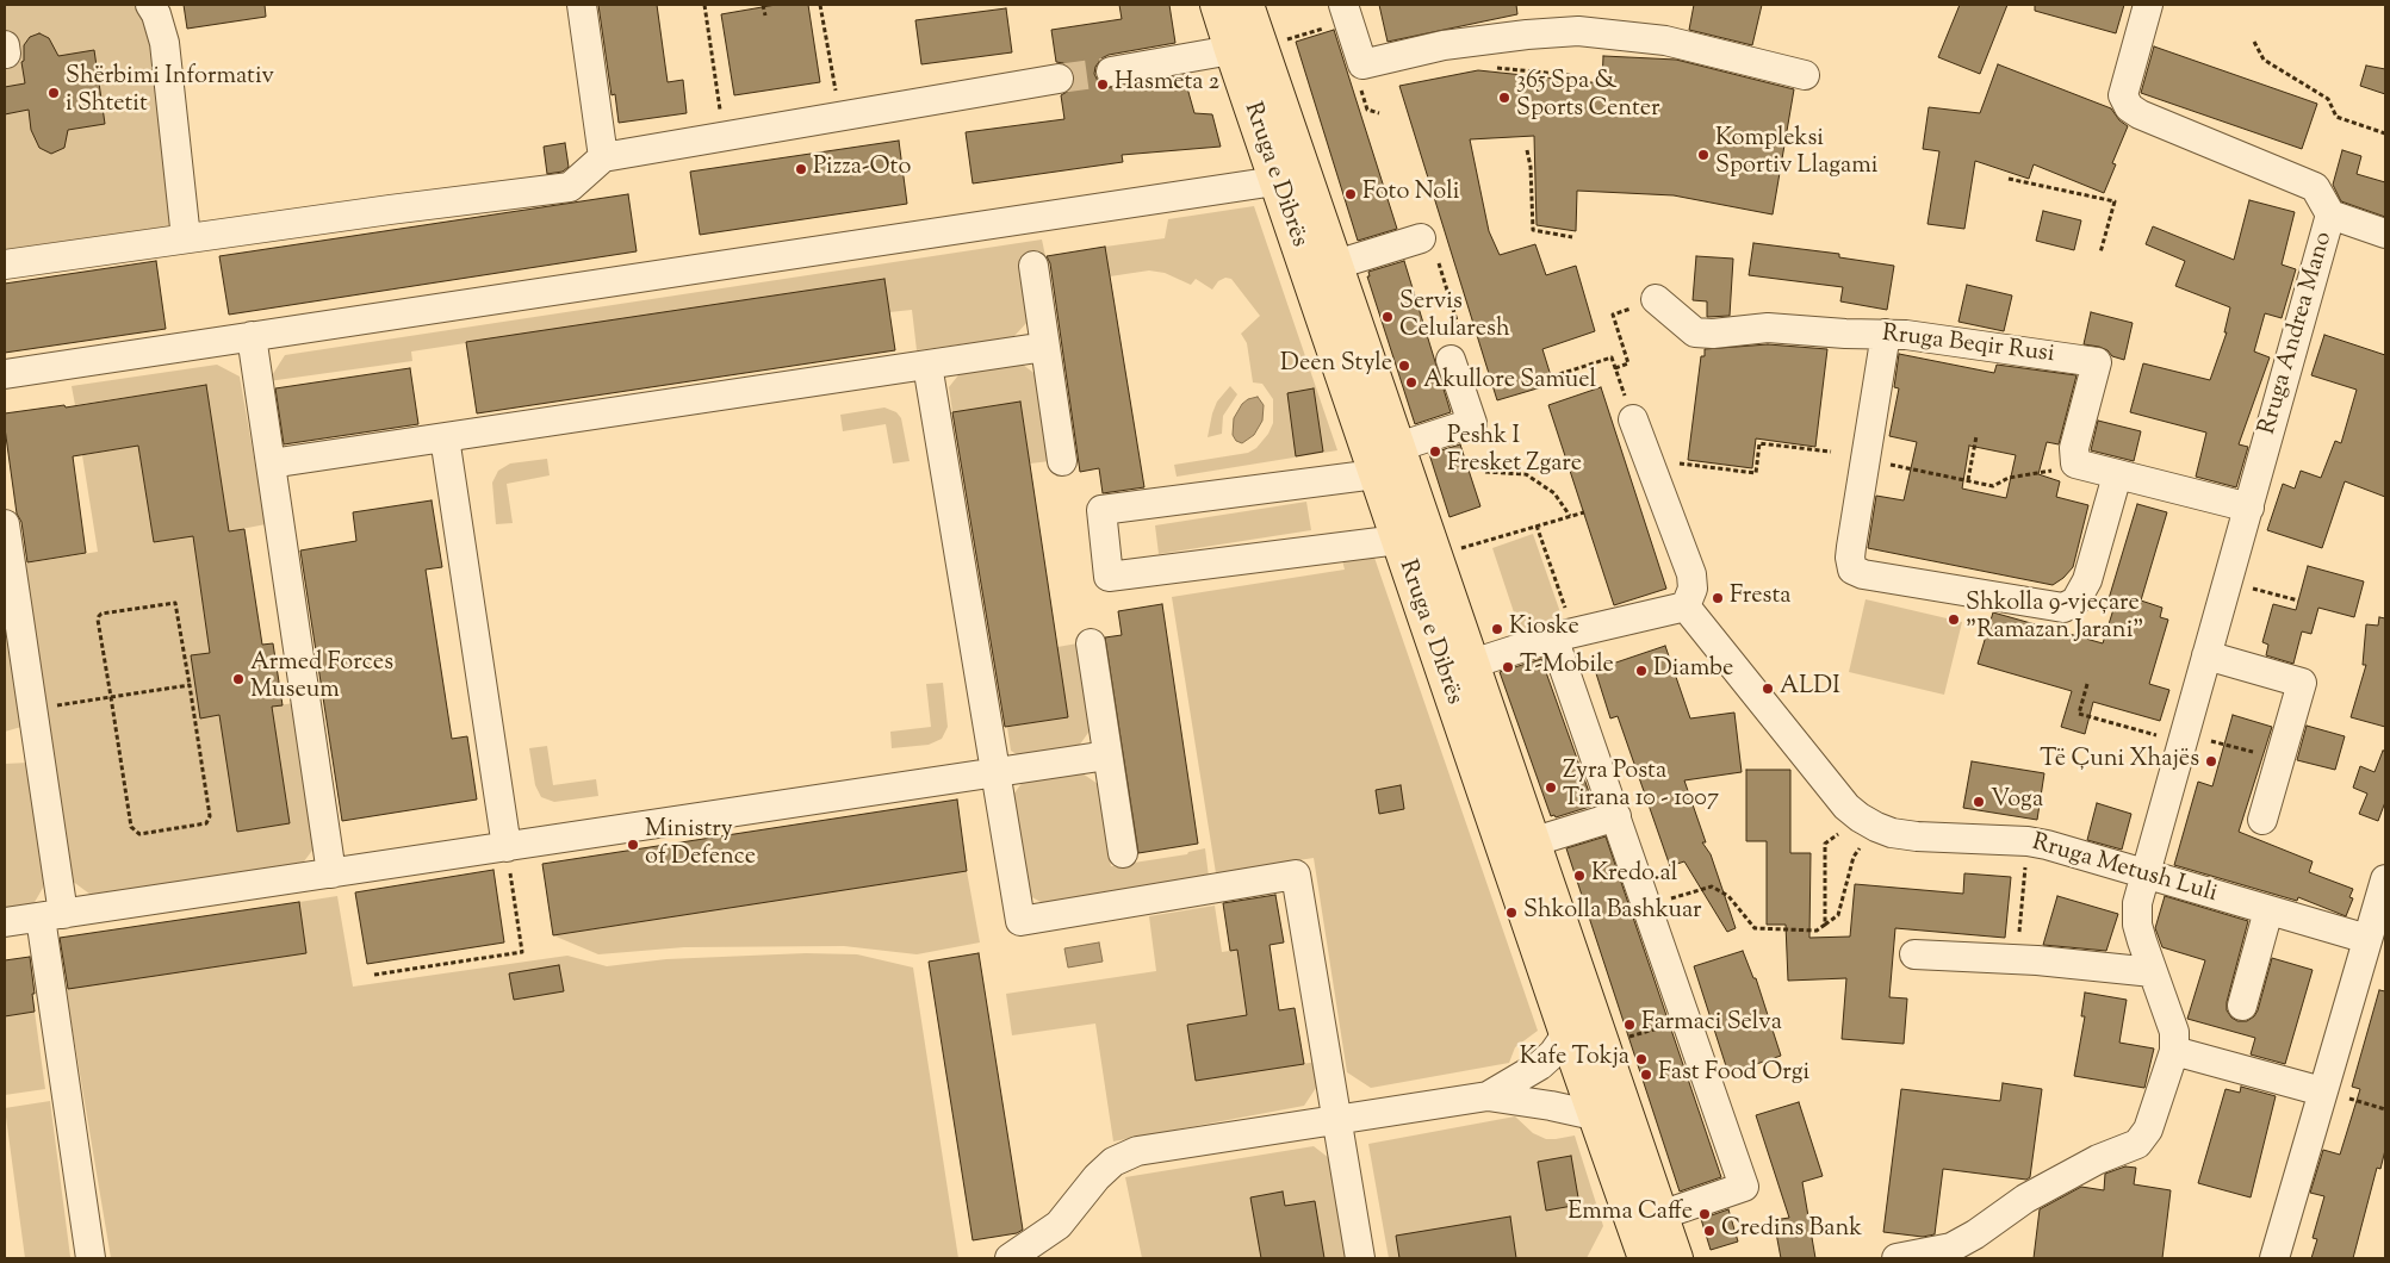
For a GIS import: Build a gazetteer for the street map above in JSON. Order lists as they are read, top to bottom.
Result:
{
  "streets": {
    "main road": ["Rruga e Dibrës"],
    "street": ["Rruga Andrea Mano", "Rruga Beqir Rusi", "Rruga Metush Luli"]
  },
  "crossings": [
    ["Rruga Andrea Mano", "Rruga Metush Luli"]
  ],
  "places": [
    "Hasmeta 2",
    "Shërbimi Informativ i Shtetit",
    "365 Spa & Sports Center",
    "Kompleksi Sportiv Llagami",
    "Pizza-Oto",
    "Foto Noli",
    "Servis Celularesh",
    "Deen Style",
    "Akullore Samuel",
    "Peshk I Fresket Zgare",
    "Fresta",
    "Shkolla 9-vjeçare \"Ramazan Jarani\"",
    "Kioske",
    "T-Mobile",
    "Diambe",
    "Armed Forces Museum",
    "ALDI",
    "Të Çuni Xhajës",
    "Zyra Posta Tirana 10 - 1007",
    "Voga",
    "Ministry of Defence",
    "Kredo.al",
    "Shkolla Bashkuar",
    "Farmaci Selva",
    "Kafe Tokja",
    "Fast Food Orgi",
    "Emma Caffe",
    "Credins Bank"
  ]
}
